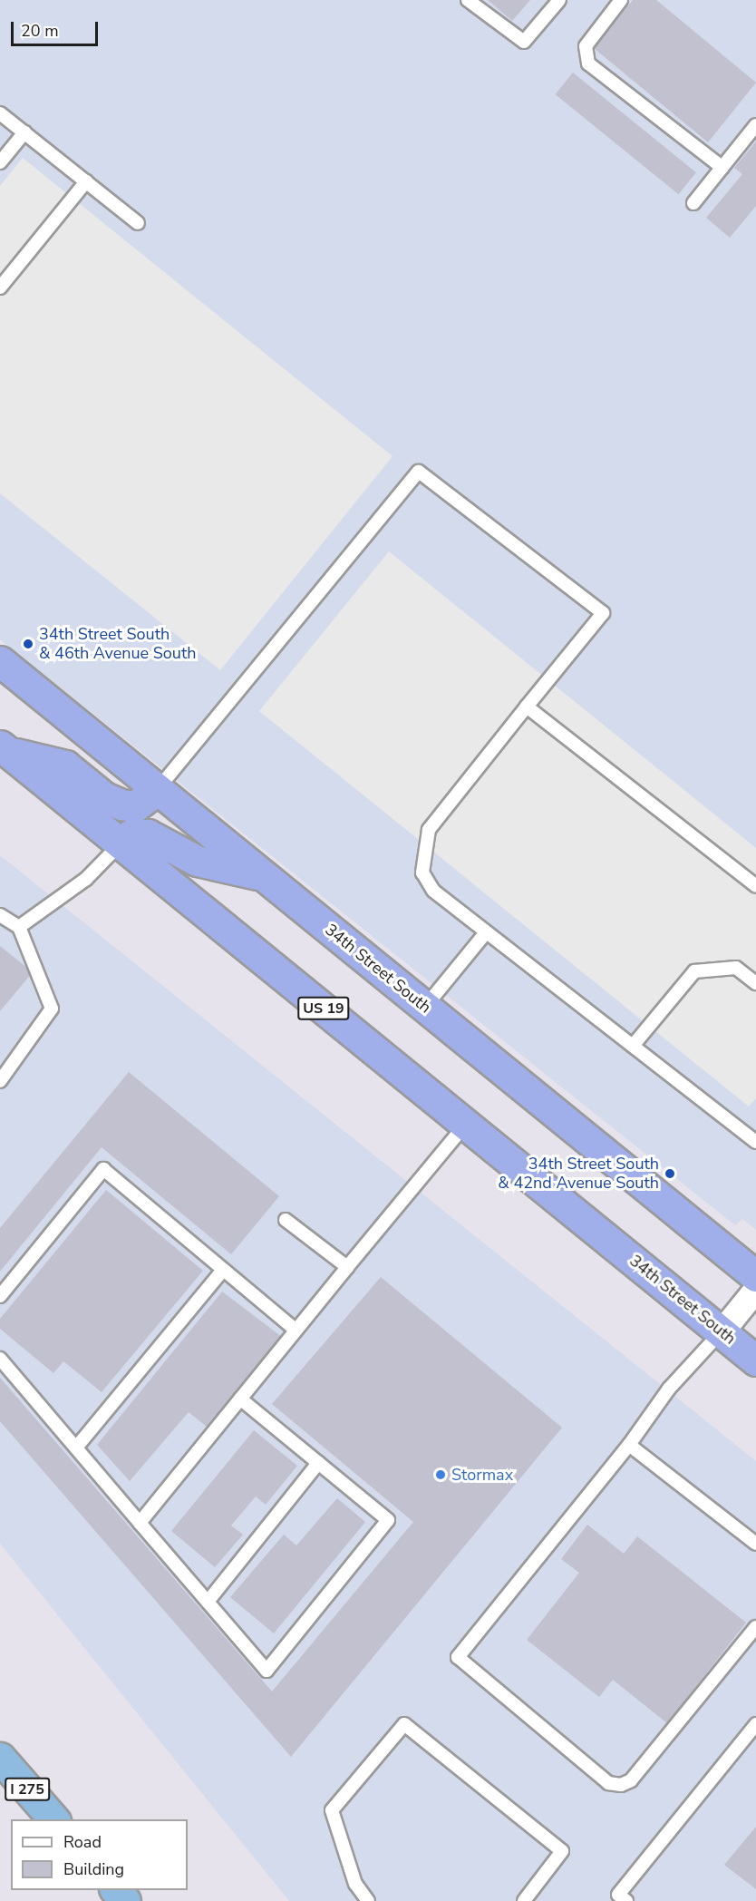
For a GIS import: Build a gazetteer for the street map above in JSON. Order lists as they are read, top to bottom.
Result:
{
  "streets": {
    "highway": ["34th Street South", "US 19", "I 275"]
  },
  "places": ["34th Street South & 46th Avenue South", "34th Street South & 42nd Avenue South", "Stormax"],
  "legend": ["Road", "Building"],
  "scale_bar": "20 m"
}
